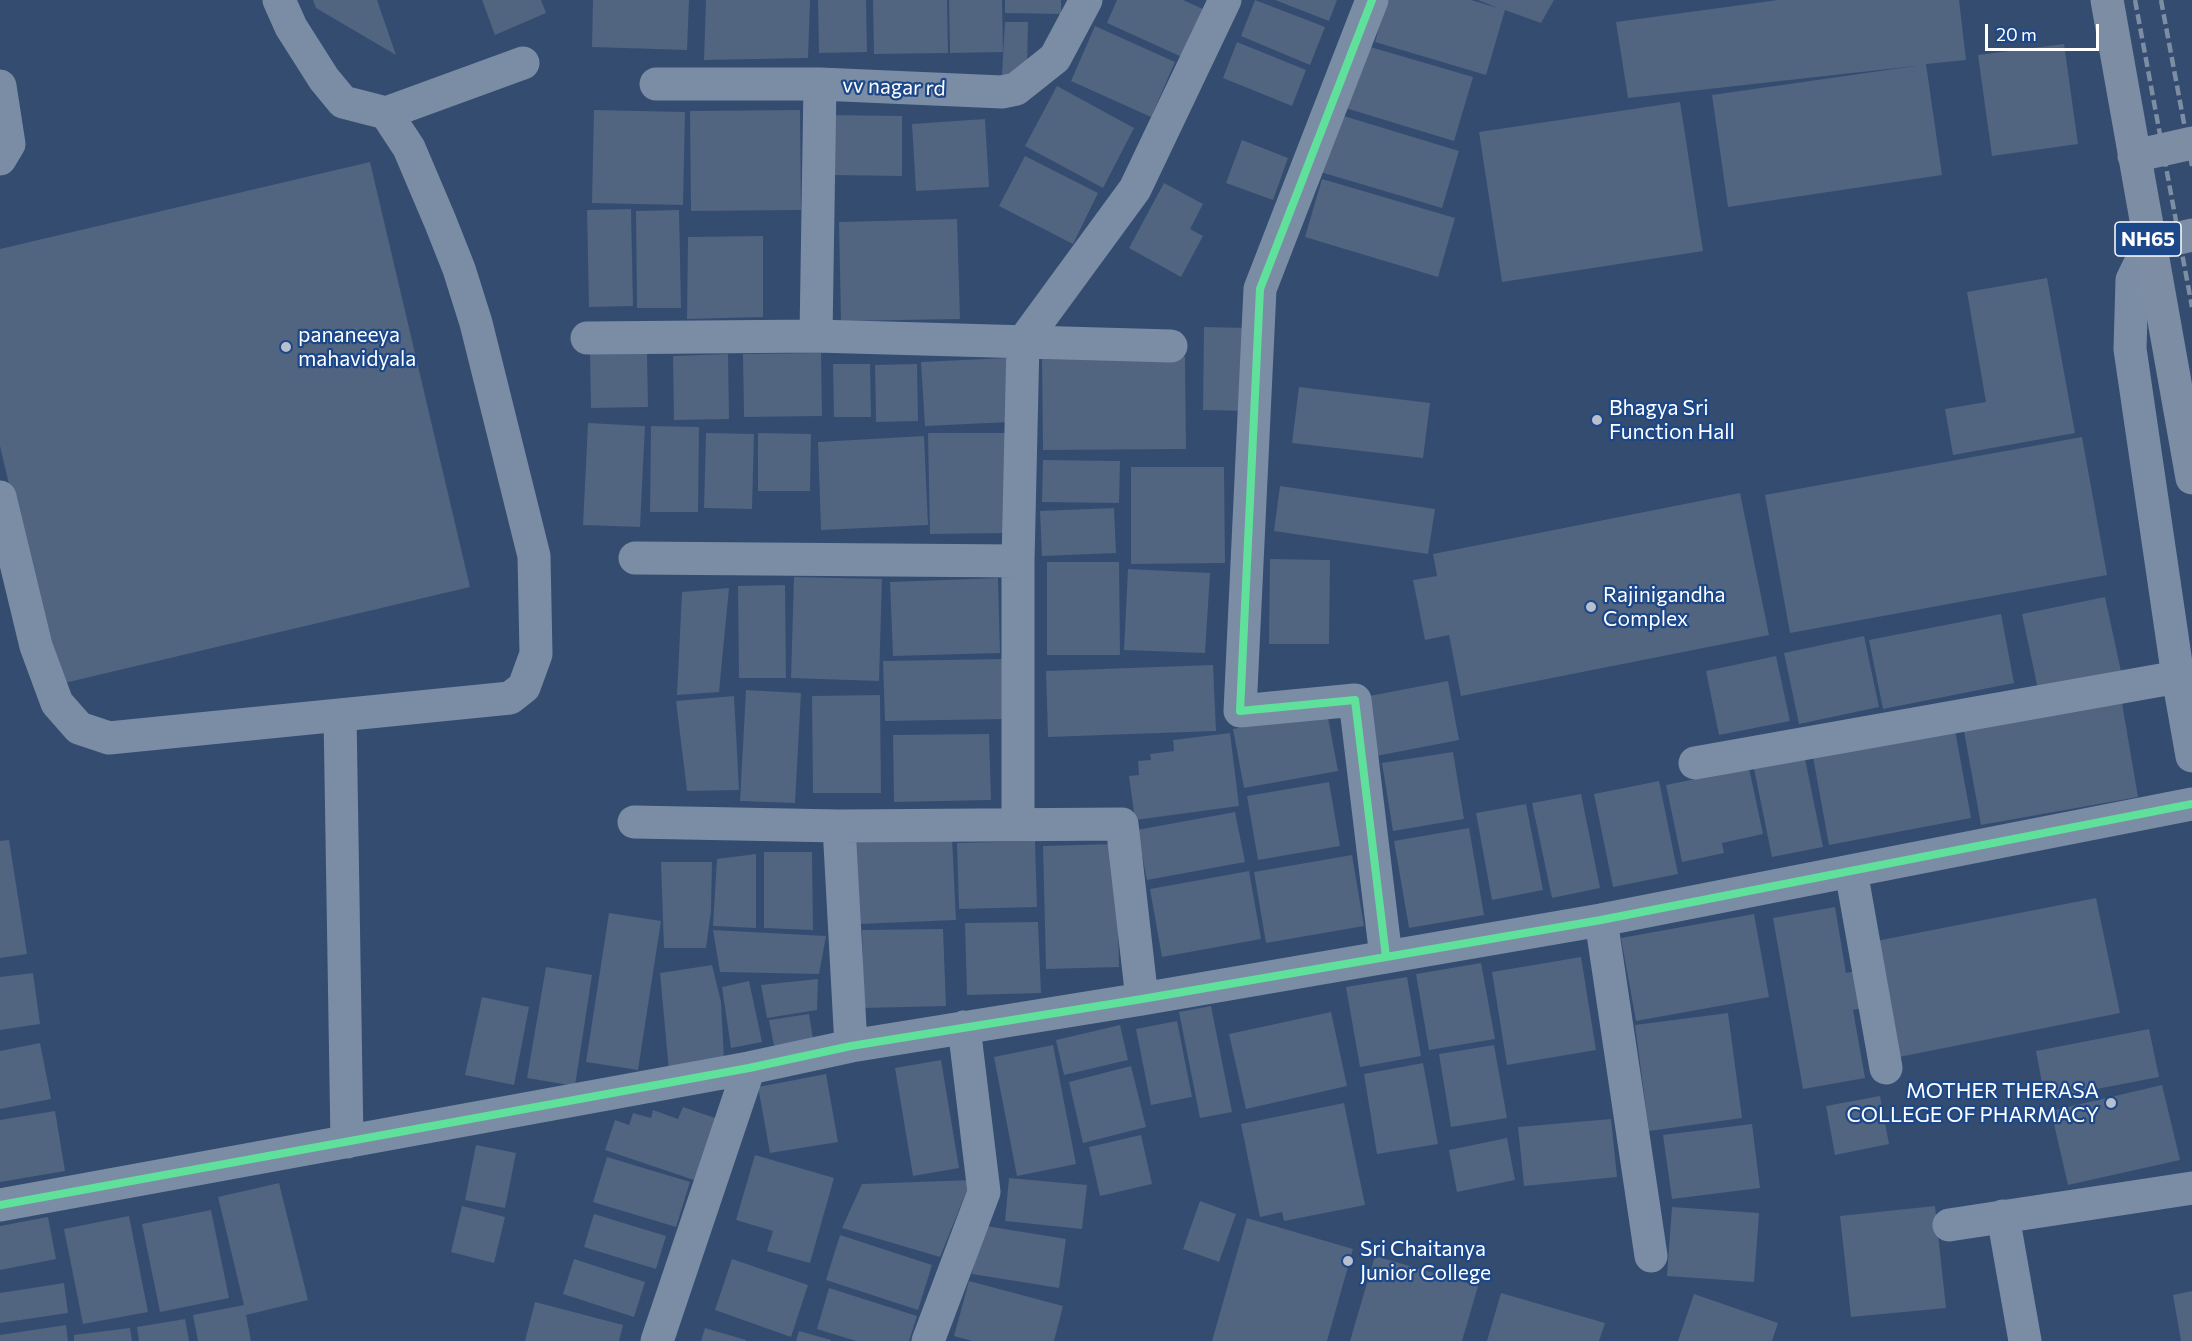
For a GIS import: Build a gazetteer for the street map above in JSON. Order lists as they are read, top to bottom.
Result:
{
  "streets": {
    "highway": ["NH65"],
    "street": ["vv nagar rd"]
  },
  "places": [
    "pananeeya mahavidyala",
    "Bhagya Sri Function Hall",
    "Rajinigandha Complex",
    "MOTHER THERASA COLLEGE OF PHARMACY",
    "Sri Chaitanya Junior College"
  ],
  "scale_bar": "20 m"
}
